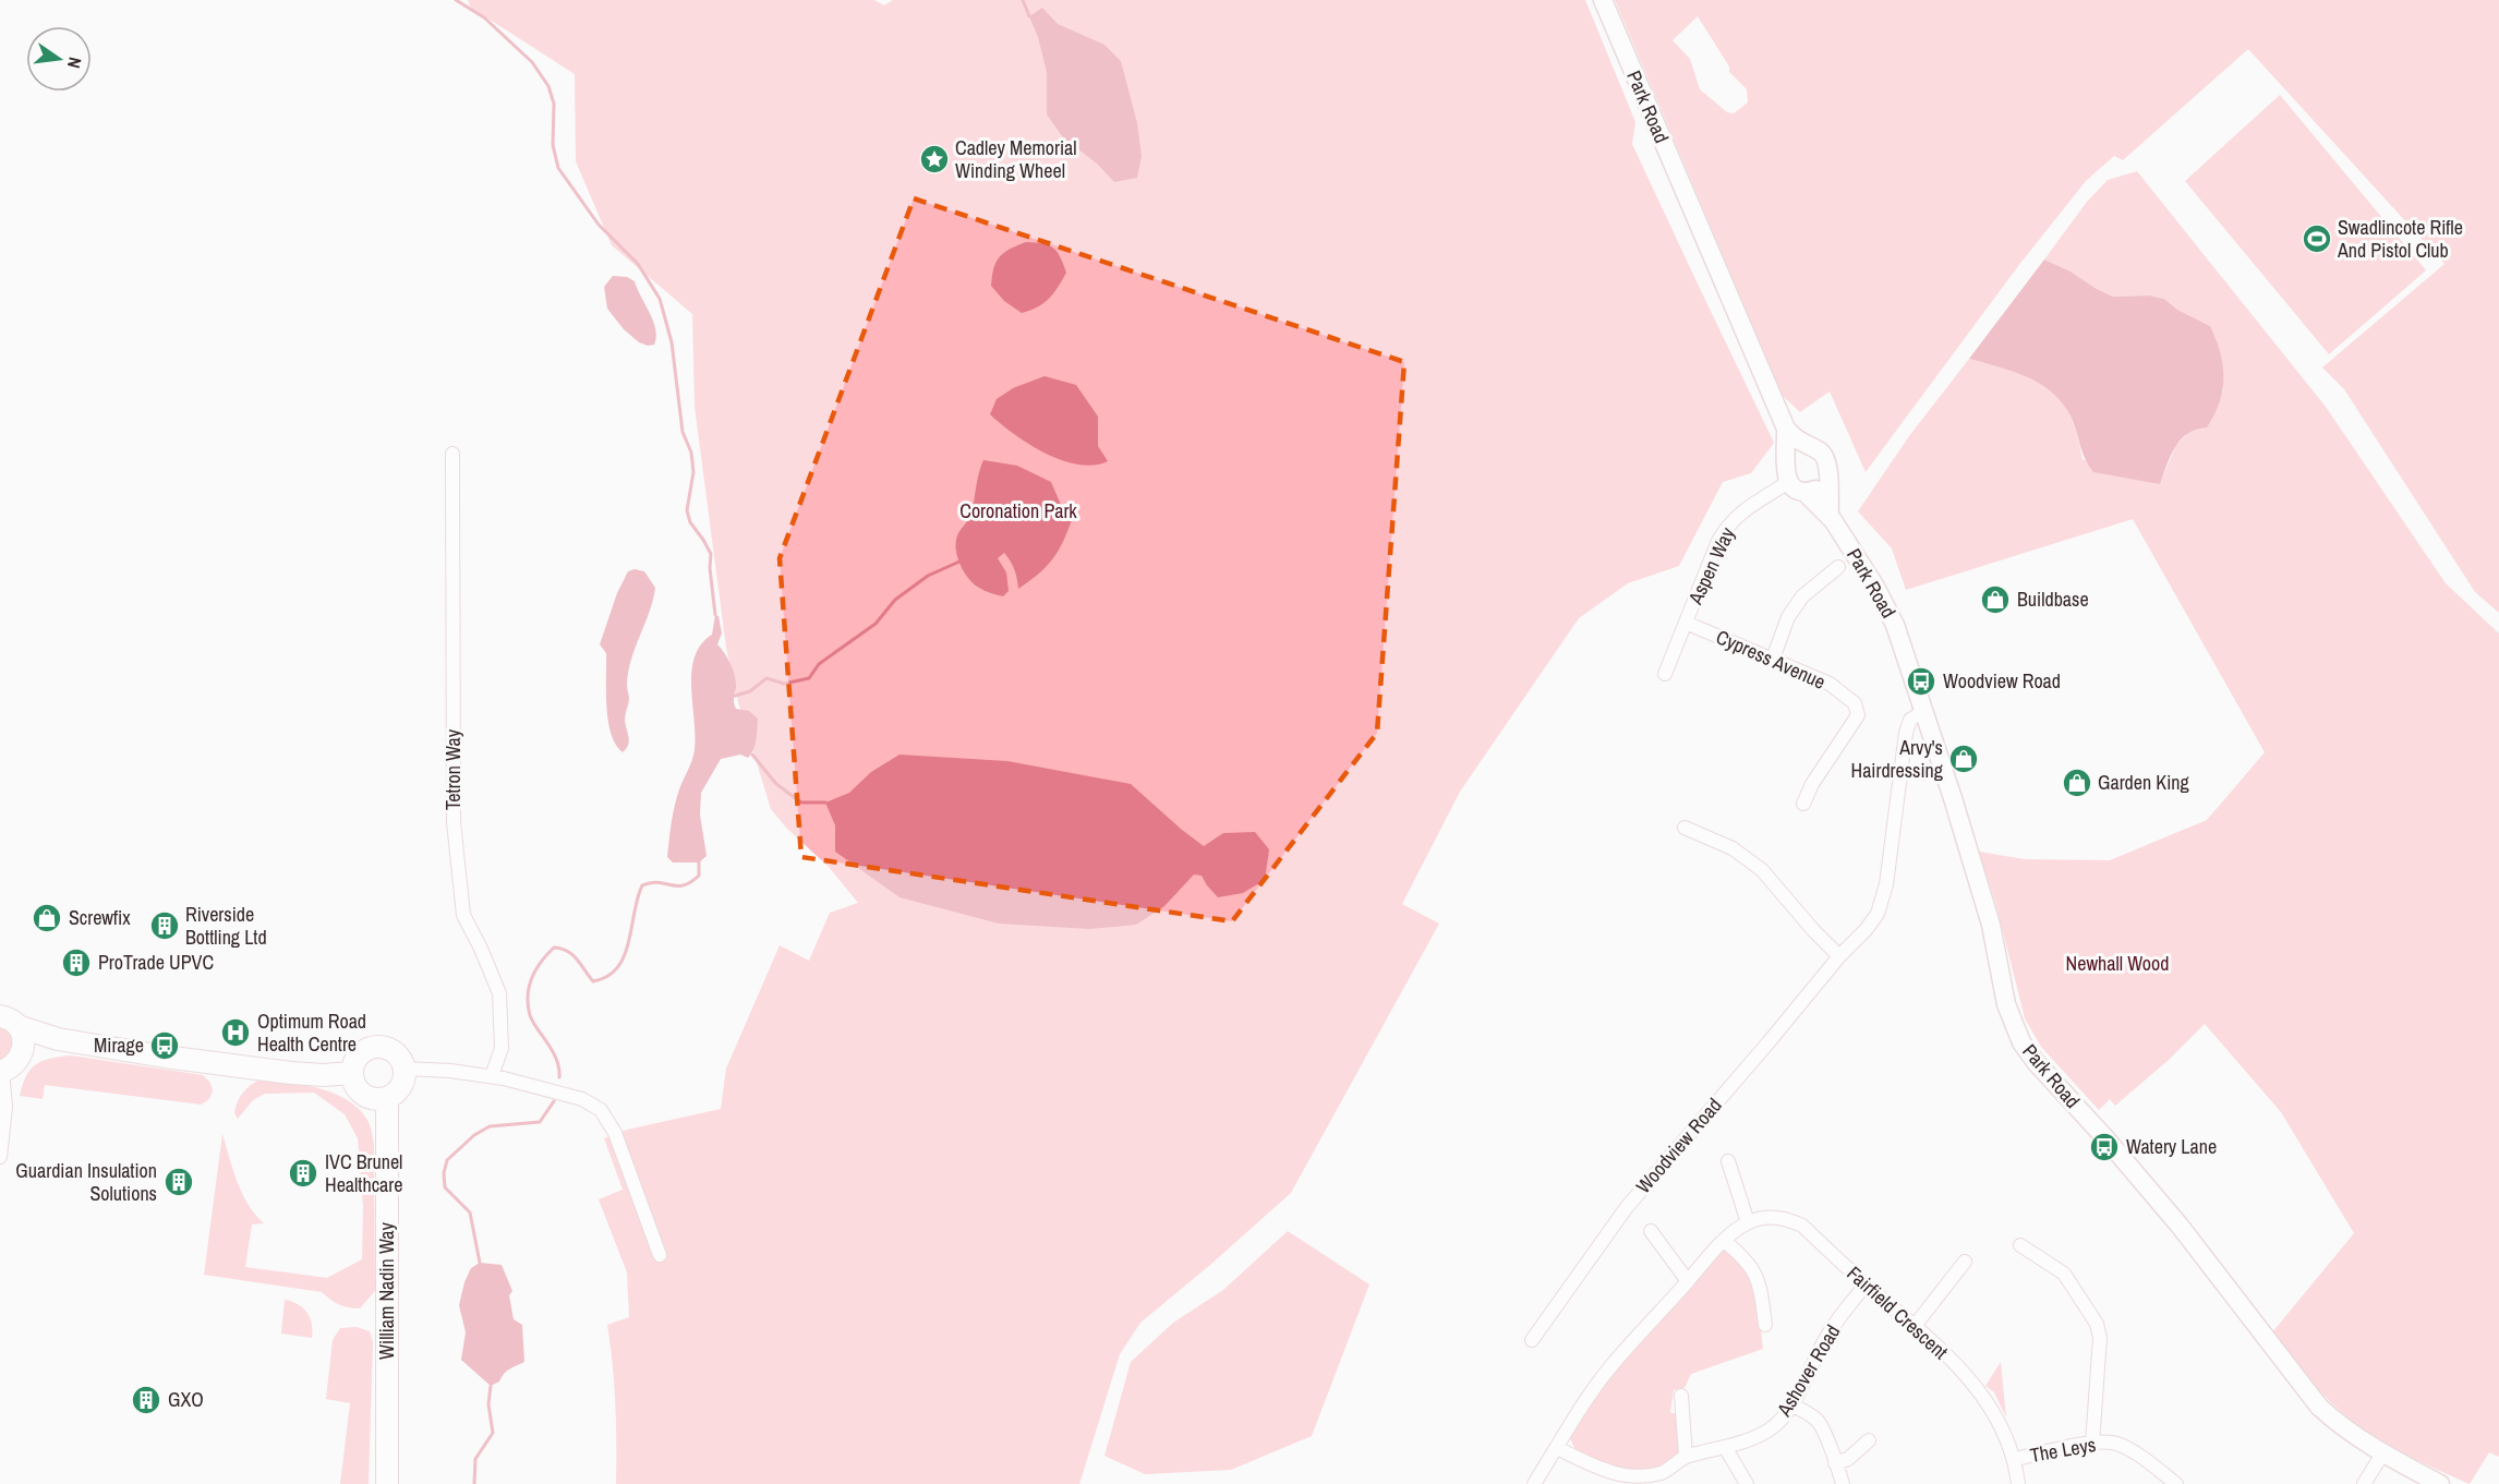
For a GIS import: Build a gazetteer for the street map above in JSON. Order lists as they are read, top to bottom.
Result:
{
  "streets": {
    "main road": ["Park Road", "William Nadin Way"],
    "street": [
      "Aspen Way",
      "Cypress Avenue",
      "Tetron Way",
      "Woodview Road",
      "Fairfield Crescent",
      "Ashover Road",
      "The Leys"
    ]
  },
  "crossings": [
    ["Park Road", "Aspen Way"],
    ["Park Road", "Woodview Road"],
    ["Aspen Way", "Cypress Avenue"],
    ["Fairfield Crescent", "Ashover Road"],
    ["Fairfield Crescent", "The Leys"]
  ],
  "parks": ["Coronation Park", "Newhall Wood"],
  "places": {
    "place": ["Cadley Memorial Winding Wheel"],
    "sports": ["Swadlincote Rifle And Pistol Club"],
    "shop": [
      "Buildbase",
      "Arvy's Hairdressing",
      "Garden King",
      "Screwfix"
    ],
    "bus stop": ["Woodview Road", "Mirage", "Watery Lane"],
    "building": [
      "Riverside Bottling Ltd",
      "ProTrade UPVC",
      "IVC Brunel Healthcare",
      "Guardian Insulation Solutions",
      "GXO"
    ],
    "hospital": ["Optimum Road Health Centre"]
  },
  "north": "right"
}
